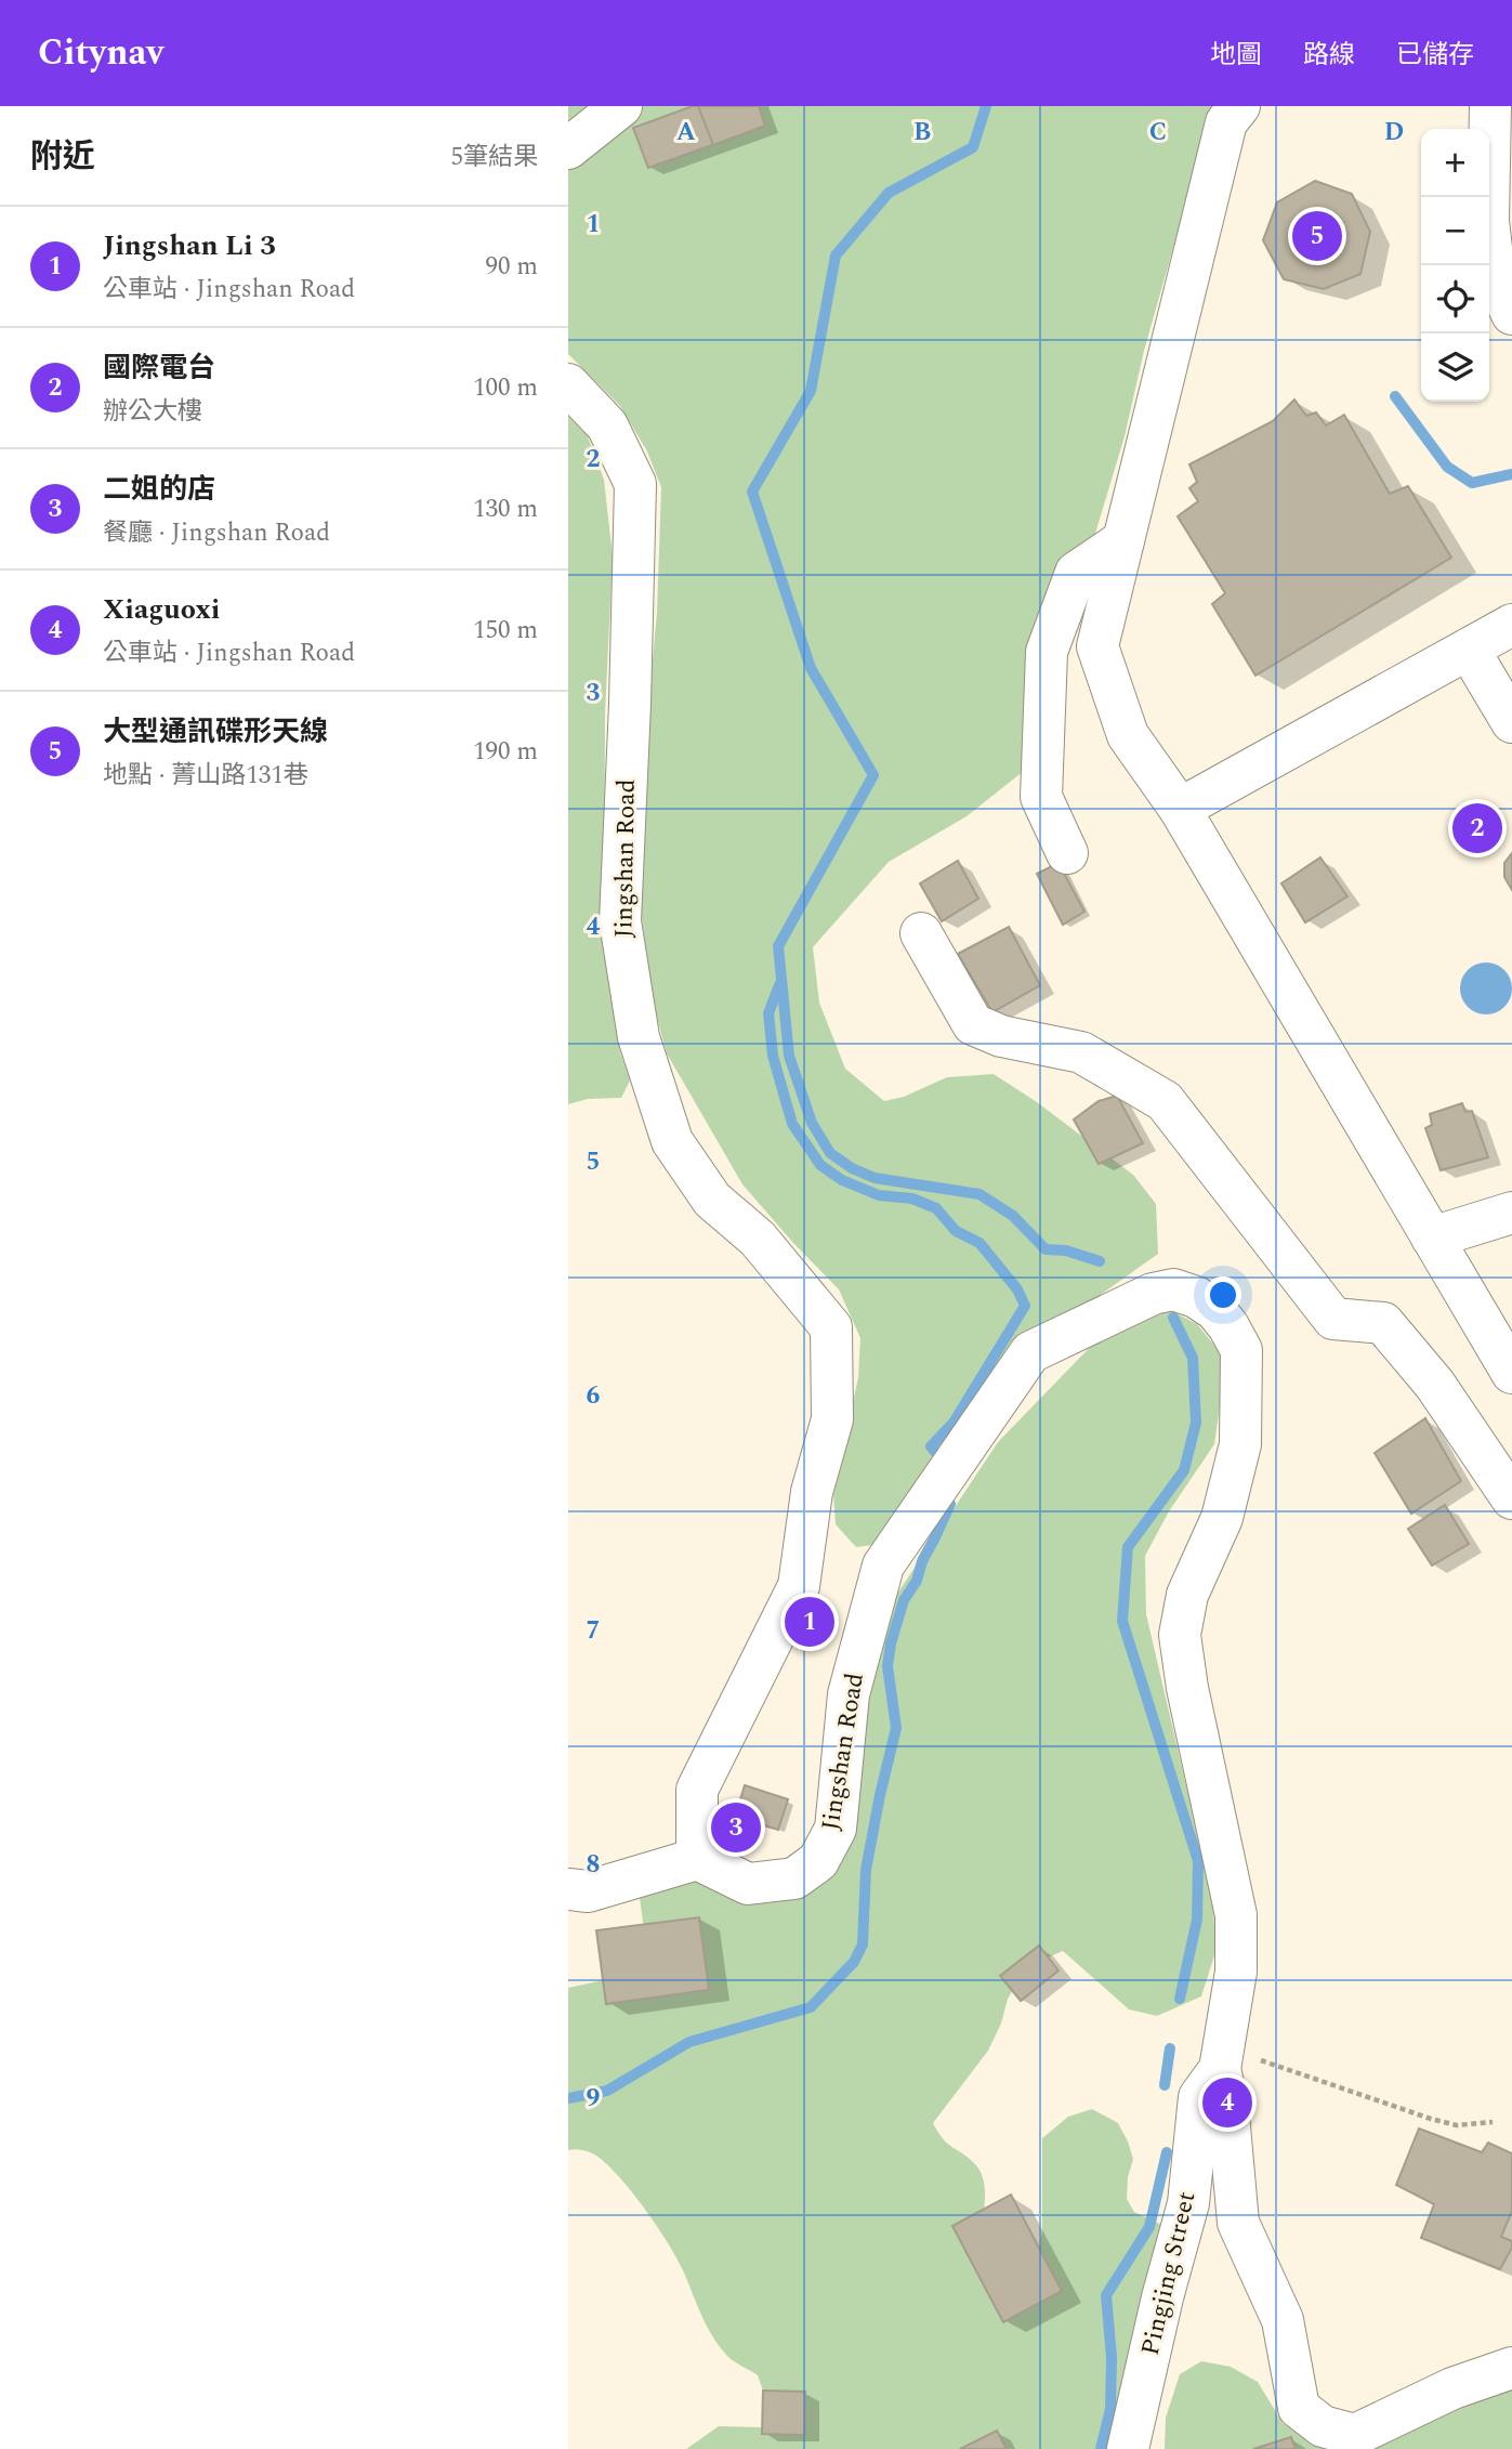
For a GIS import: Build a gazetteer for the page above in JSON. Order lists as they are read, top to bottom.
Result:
{
  "streets": {
    "street": ["Jingshan Road", "Pingjing Street"]
  },
  "crossings": [
    ["Jingshan Road", "Pingjing Street"]
  ],
  "page": {
    "header": "Citynav",
    "nav": ["地圖", "路線", "已儲存"],
    "heading": ["附近", "5筆結果"],
    "map_buttons": ["+", "−"],
    "list": [
      {
        "mark": "1",
        "name": "Jingshan Li 3",
        "note": "公車站 · Jingshan Road",
        "value": "90 m"
      },
      {
        "mark": "2",
        "name": "國際電台",
        "note": "辦公大樓",
        "value": "100 m"
      },
      {
        "mark": "3",
        "name": "二姐的店",
        "note": "餐廳 · Jingshan Road",
        "value": "130 m"
      },
      {
        "mark": "4",
        "name": "Xiaguoxi",
        "note": "公車站 · Jingshan Road",
        "value": "150 m"
      },
      {
        "mark": "5",
        "name": "大型通訊碟形天線",
        "note": "地點 · 菁山路131巷",
        "value": "190 m"
      }
    ],
    "pins": [
      "5",
      "2",
      "1",
      "3",
      "4"
    ]
  },
  "grid": {
    "columns": [
      "A",
      "B",
      "C",
      "D"
    ],
    "rows": [
      "1",
      "2",
      "3",
      "4",
      "5",
      "6",
      "7",
      "8",
      "9"
    ]
  }
}
